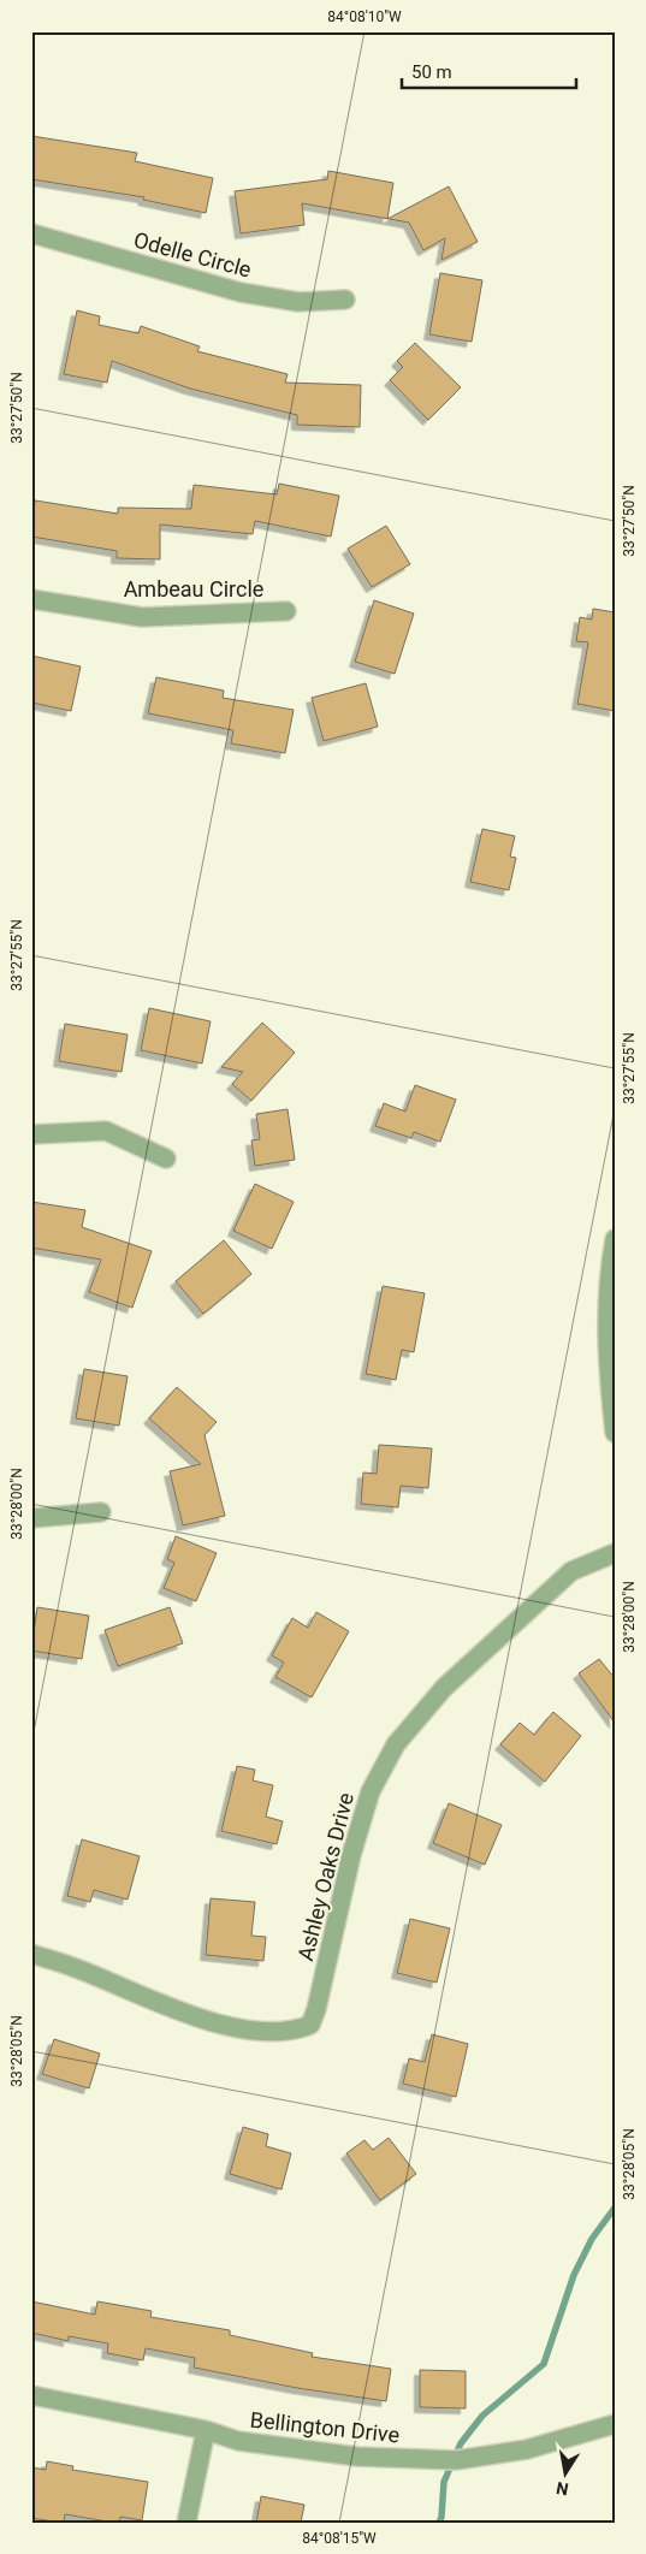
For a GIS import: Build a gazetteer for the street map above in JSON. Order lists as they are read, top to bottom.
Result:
{
  "streets": {
    "street": [
      "Odelle Circle",
      "Ambeau Circle",
      "Ashley Oaks Drive",
      "Bellington Drive"
    ]
  },
  "scale_bar": "50 m",
  "north": "bottom",
  "coordinates": [
    "84°08'10\"W",
    "33°27'50\"N",
    "33°27'55\"N",
    "33°28'00\"N",
    "33°28'05\"N",
    "84°08'15\"W"
  ]
}
